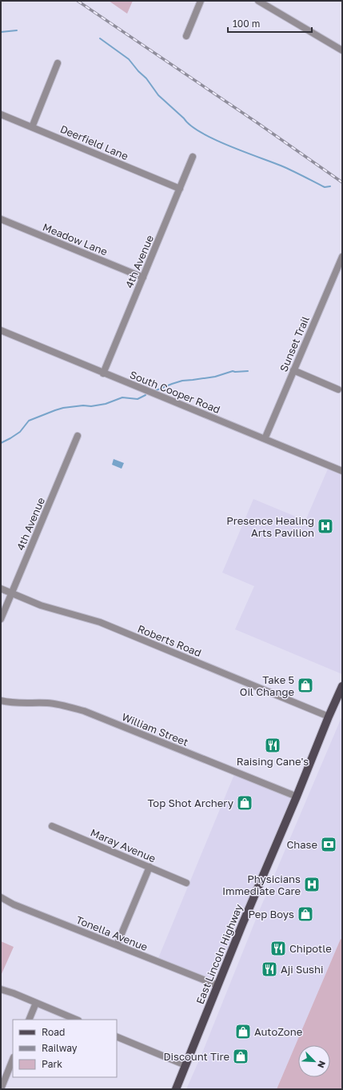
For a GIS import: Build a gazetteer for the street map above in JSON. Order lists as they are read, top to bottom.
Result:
{
  "streets": {
    "main road": ["East Lincoln Highway"],
    "street": [
      "Deerfield Lane",
      "Meadow Lane",
      "4th Avenue",
      "Sunset Trail",
      "South Cooper Road",
      "Roberts Road",
      "William Street",
      "Maray Avenue",
      "Tonella Avenue"
    ]
  },
  "crossings": [
    ["Deerfield Lane", "4th Avenue"],
    ["Meadow Lane", "4th Avenue"],
    ["4th Avenue", "South Cooper Road"],
    ["4th Avenue", "Roberts Road"],
    ["Sunset Trail", "South Cooper Road"],
    ["Roberts Road", "East Lincoln Highway"],
    ["William Street", "East Lincoln Highway"],
    ["Tonella Avenue", "East Lincoln Highway"]
  ],
  "places": {
    "hospital": ["Presence Healing Arts Pavilion", "Physicians Immediate Care"],
    "shop": [
      "Take 5 Oil Change",
      "Top Shot Archery",
      "Pep Boys",
      "AutoZone",
      "Discount Tire"
    ],
    "restaurant": ["Raising Cane's", "Chipotle", "Aji Sushi"],
    "bank": ["Chase"]
  },
  "legend": ["Road", "Railway", "Park"],
  "scale_bar": "100 m",
  "north": "bottom right"
}
